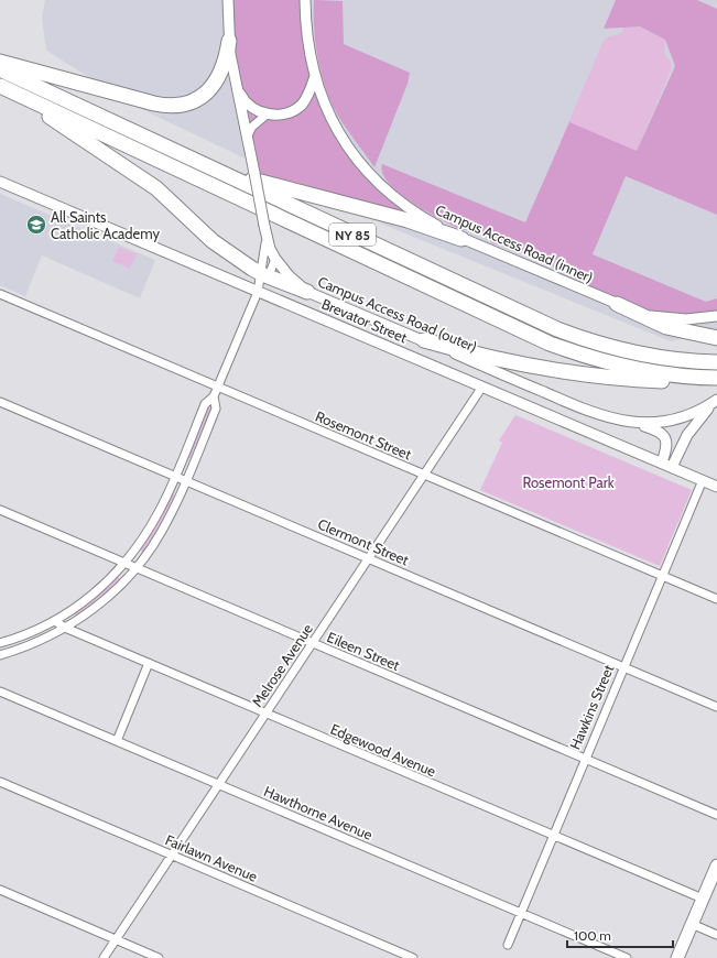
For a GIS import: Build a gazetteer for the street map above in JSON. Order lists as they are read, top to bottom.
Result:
{
  "streets": {
    "highway": ["NY 85"],
    "street": [
      "Campus Access Road (inner)",
      "Campus Access Road (outer)",
      "Brevator Street",
      "Rosemont Street",
      "Clermont Street",
      "Eileen Street",
      "Melrose Avenue",
      "Hawkins Street",
      "Edgewood Avenue",
      "Hawthorne Avenue",
      "Fairlawn Avenue"
    ]
  },
  "crossings": [
    ["Brevator Street", "Melrose Avenue"],
    ["Brevator Street", "Hawkins Street"],
    ["Rosemont Street", "Melrose Avenue"],
    ["Rosemont Street", "Hawkins Street"],
    ["Clermont Street", "Melrose Avenue"],
    ["Clermont Street", "Hawkins Street"],
    ["Eileen Street", "Melrose Avenue"],
    ["Eileen Street", "Hawkins Street"],
    ["Melrose Avenue", "Edgewood Avenue"],
    ["Melrose Avenue", "Hawthorne Avenue"],
    ["Melrose Avenue", "Fairlawn Avenue"],
    ["Hawkins Street", "Edgewood Avenue"],
    ["Hawkins Street", "Hawthorne Avenue"]
  ],
  "parks": ["Rosemont Park"],
  "places": {
    "school or university": ["All Saints Catholic Academy"]
  },
  "scale_bar": "100 m"
}
